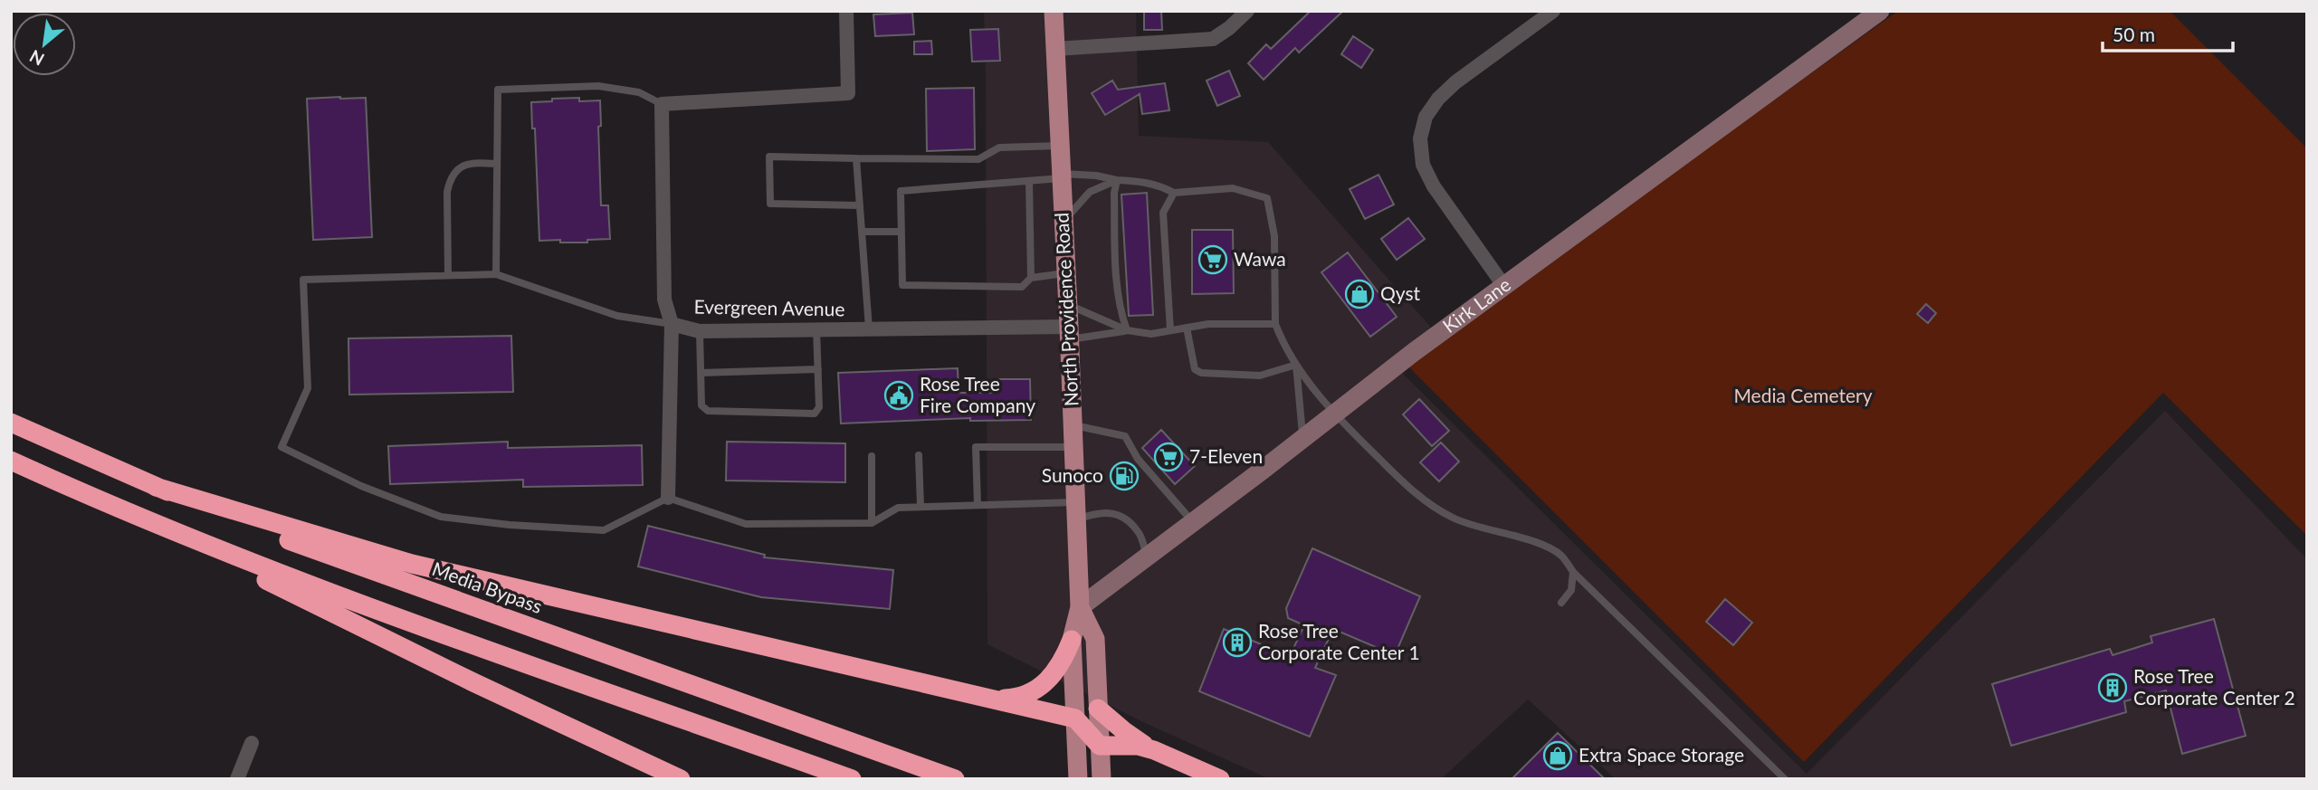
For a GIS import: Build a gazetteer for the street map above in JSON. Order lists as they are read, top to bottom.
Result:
{
  "streets": {
    "highway": ["Media Bypass"],
    "main road": ["North Providence Road"],
    "street": ["Kirk Lane", "Evergreen Avenue"]
  },
  "crossings": [
    ["Kirk Lane", "North Providence Road"],
    ["Evergreen Avenue", "North Providence Road"]
  ],
  "parks": ["Media Cemetery"],
  "places": {
    "supermarket": ["Wawa", "7-Eleven"],
    "shop": ["Qyst", "Extra Space Storage"],
    "public building": ["Rose Tree Fire Company"],
    "fuel station": ["Sunoco"],
    "building": ["Rose Tree Corporate Center 1", "Rose Tree Corporate Center 2"]
  },
  "scale_bar": "50 m",
  "north": "bottom left"
}
